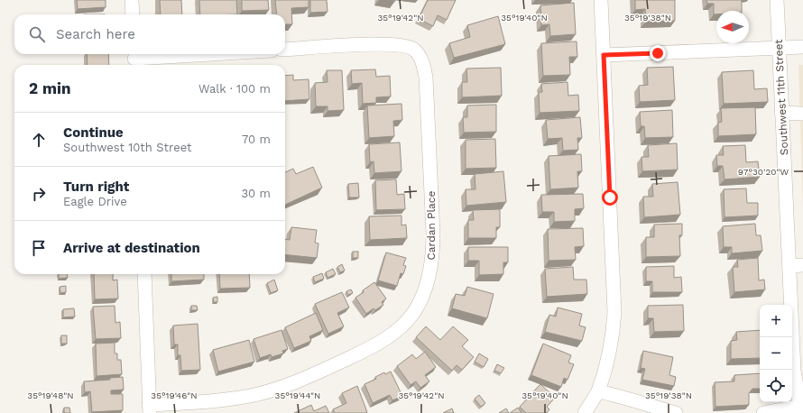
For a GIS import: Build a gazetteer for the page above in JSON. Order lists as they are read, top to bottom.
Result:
{
  "streets": {
    "street": ["Southwest 11th Street", "Cardan Place"]
  },
  "north": "left",
  "page": {
    "search": "Search here",
    "heading": ["2 min", "Walk · 100 m"],
    "list": [
      ["Continue", "Southwest 10th Street", "70 m"],
      ["Turn right", "Eagle Drive", "30 m"],
      "Arrive at destination"
    ],
    "map_buttons": ["+", "−"]
  },
  "coordinates": [
    "35°19'42\"N",
    "35°19'40\"N",
    "35°19'38\"N",
    "97°30'20\"W",
    "35°19'48\"N",
    "35°19'46\"N",
    "35°19'44\"N"
  ]
}
